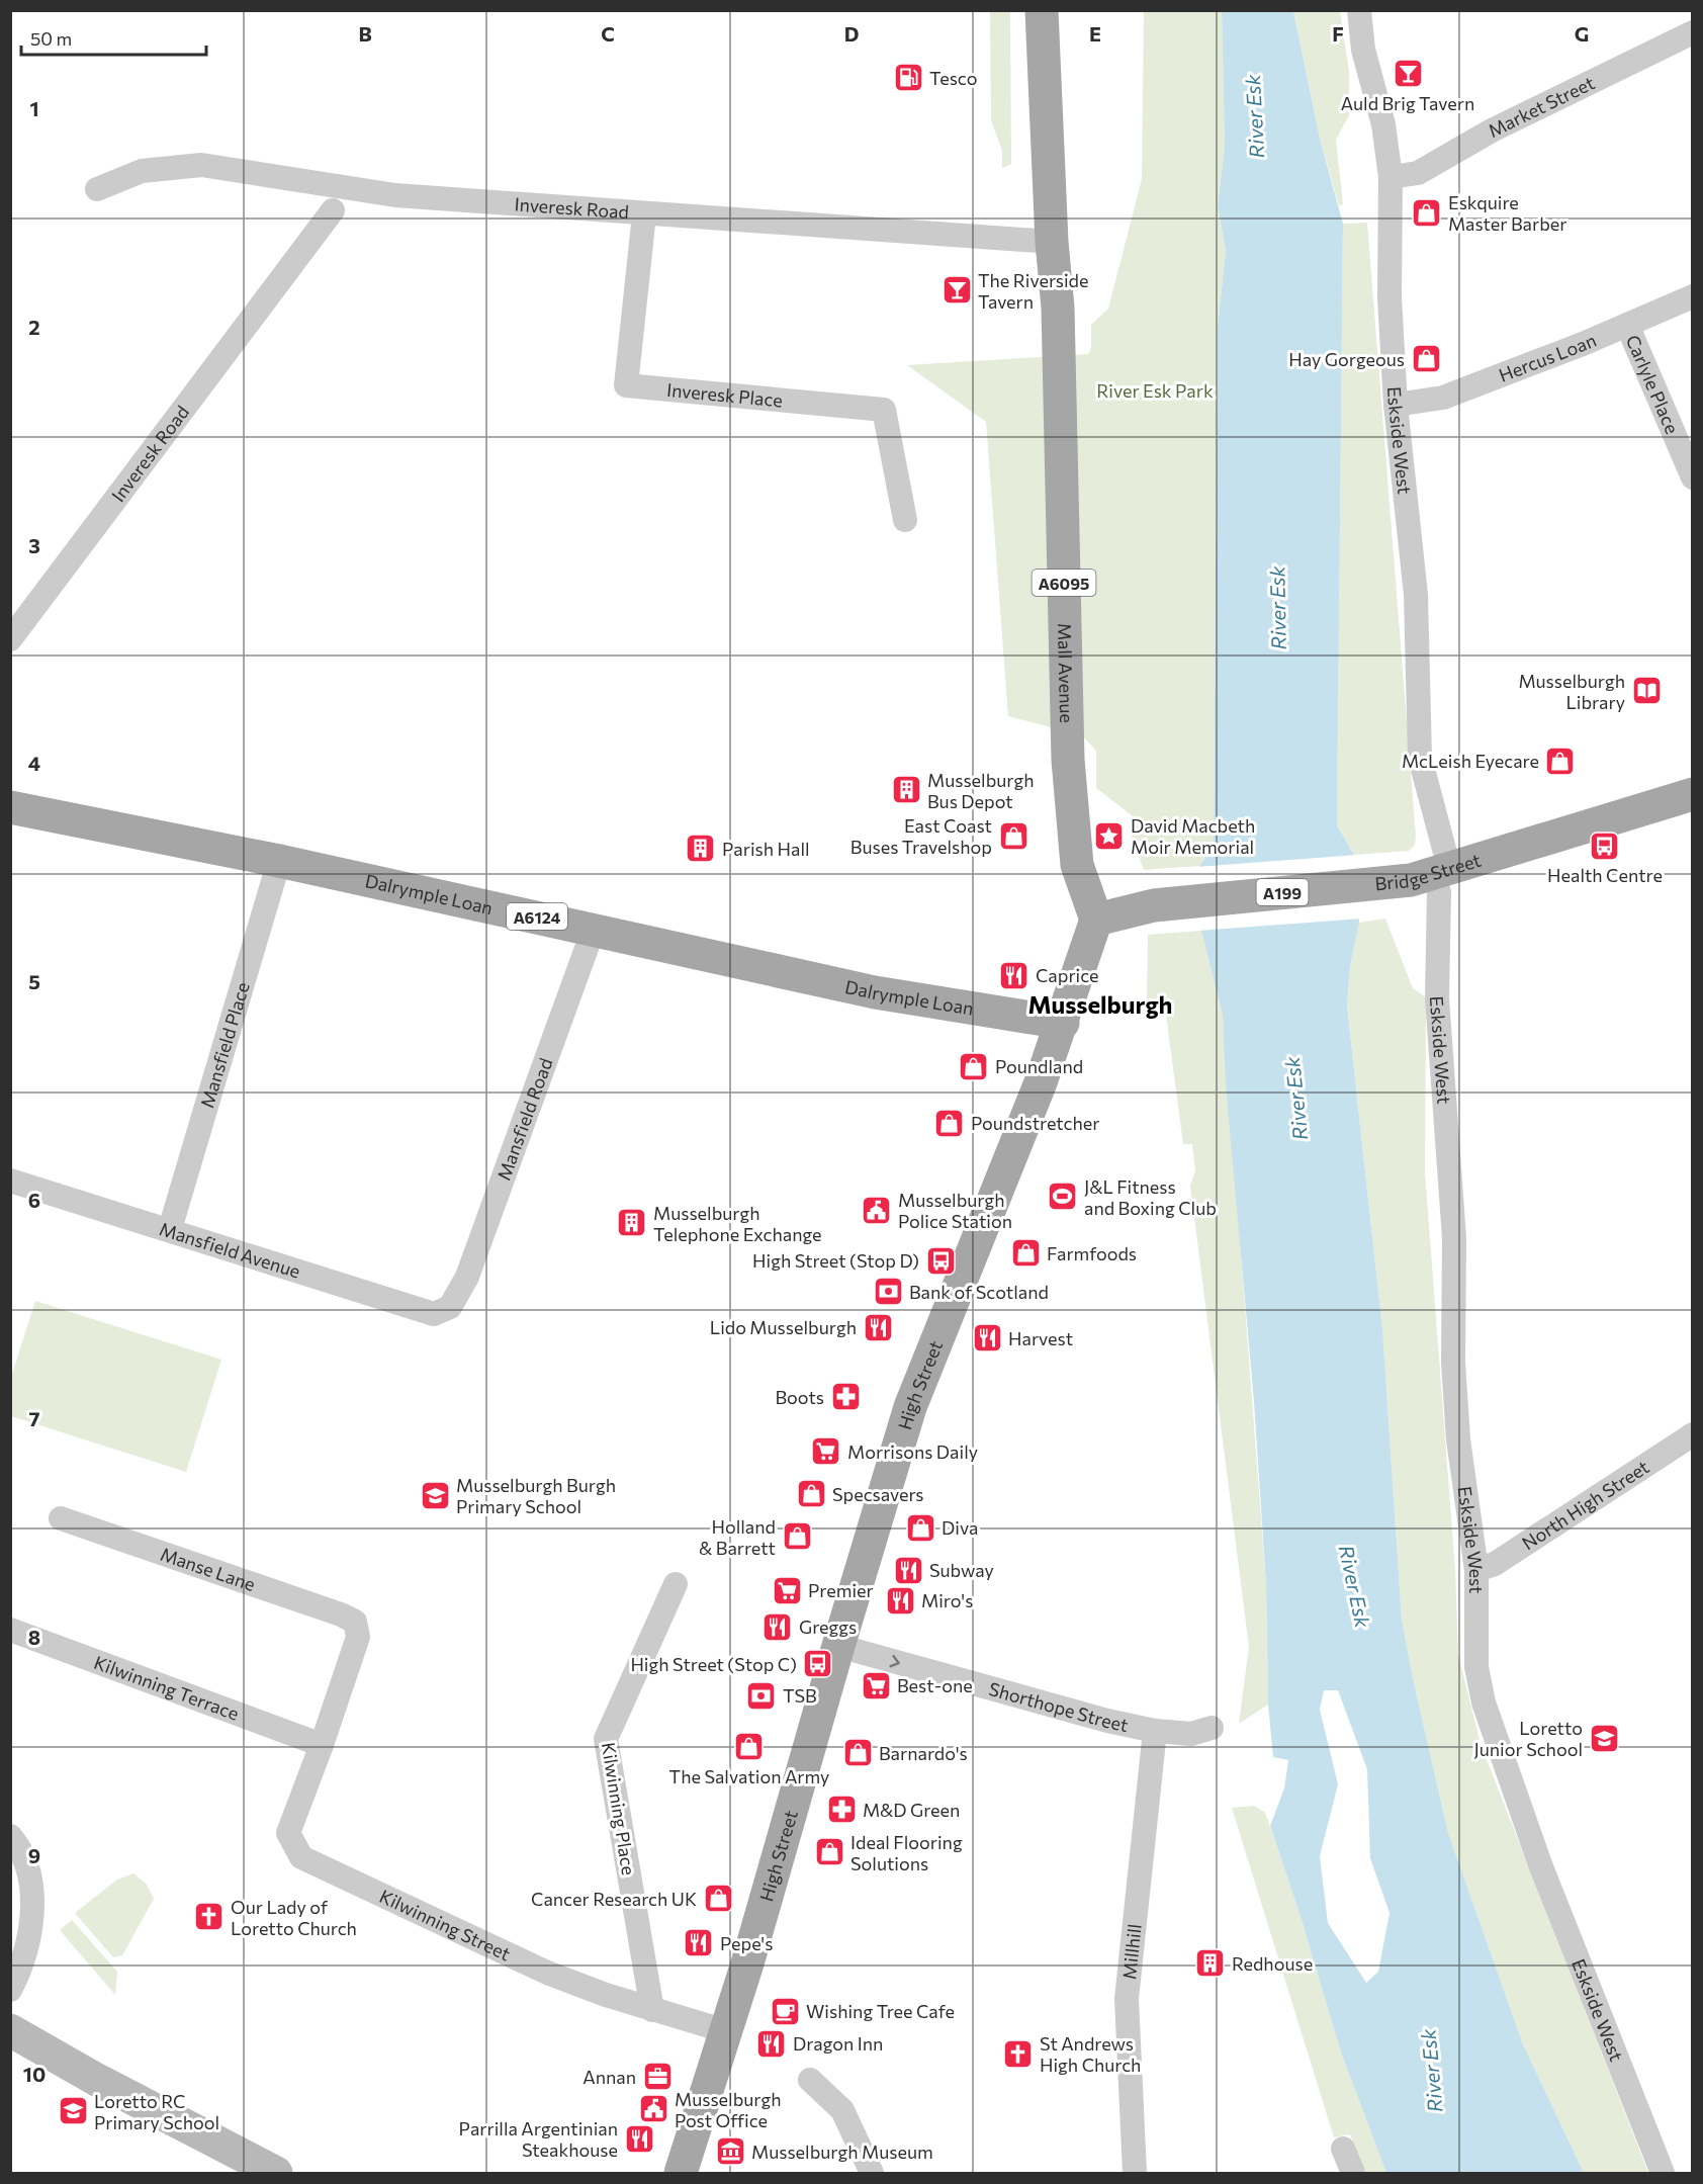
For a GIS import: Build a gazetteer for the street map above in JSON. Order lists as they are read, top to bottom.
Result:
{
  "streets": {
    "main road": [
      "A6095",
      "Mall Avenue",
      "Bridge Street",
      "A199",
      "Dalrymple Loan",
      "A6124",
      "High Street"
    ],
    "street": [
      "Market Street",
      "Inveresk Road",
      "Hercus Loan",
      "Carlyle Place",
      "Inveresk Place",
      "Eskside West",
      "Mansfield Place",
      "Mansfield Road",
      "Mansfield Avenue",
      "North High Street",
      "Manse Lane",
      "Kilwinning Terrace",
      "Shorthope Street",
      "Kilwinning Place",
      "Kilwinning Street",
      "Millhill"
    ]
  },
  "crossings": [
    ["Market Street", "Eskside West"],
    ["Inveresk Road", "Inveresk Place"],
    ["Inveresk Road", "A6095"],
    ["Inveresk Road", "Mall Avenue"],
    ["Hercus Loan", "Carlyle Place"],
    ["Hercus Loan", "Eskside West"],
    ["Eskside West", "Bridge Street"],
    ["Eskside West", "North High Street"],
    ["A6095", "Mall Avenue"],
    ["Mall Avenue", "Bridge Street"],
    ["Mall Avenue", "High Street"],
    ["Bridge Street", "High Street"],
    ["Dalrymple Loan", "Mansfield Place"],
    ["Dalrymple Loan", "Mansfield Road"],
    ["Dalrymple Loan", "High Street"],
    ["Mansfield Place", "Mansfield Avenue"],
    ["Mansfield Road", "Mansfield Avenue"],
    ["High Street", "Shorthope Street"],
    ["High Street", "Kilwinning Street"],
    ["Manse Lane", "Kilwinning Street"],
    ["Kilwinning Terrace", "Kilwinning Street"],
    ["Shorthope Street", "Millhill"],
    ["Kilwinning Place", "Kilwinning Street"]
  ],
  "one_way": ["Shorthope Street"],
  "districts": ["Musselburgh"],
  "water": ["River Esk"],
  "parks": ["River Esk Park"],
  "places": {
    "bar": ["Auld Brig Tavern", "The Riverside Tavern"],
    "fuel station": ["Tesco"],
    "shop": [
      "Eskquire Master Barber",
      "Hay Gorgeous",
      "McLeish Eyecare",
      "East Coast Buses Travelshop",
      "Poundland",
      "Poundstretcher",
      "Farmfoods",
      "Specsavers",
      "Diva",
      "Holland & Barrett",
      "The Salvation Army",
      "Barnardo's",
      "Ideal Flooring Solutions",
      "Cancer Research UK"
    ],
    "library": ["Musselburgh Library"],
    "building": [
      "Musselburgh Bus Depot",
      "Parish Hall",
      "Musselburgh Telephone Exchange",
      "Redhouse"
    ],
    "place": ["David Macbeth Moir Memorial"],
    "bus stop": ["Health Centre", "High Street (Stop D)", "High Street (Stop C)"],
    "restaurant": [
      "Caprice",
      "Lido Musselburgh",
      "Harvest",
      "Subway",
      "Miro's",
      "Greggs",
      "Pepe's",
      "Dragon Inn",
      "Parrilla Argentinian Steakhouse"
    ],
    "sports": ["J&L Fitness and Boxing Club"],
    "public building": ["Musselburgh Police Station", "Musselburgh Post Office"],
    "bank": ["Bank of Scotland", "TSB"],
    "pharmacy": ["Boots", "M&D Green"],
    "supermarket": ["Morrisons Daily", "Premier", "Best-one"],
    "school or university": ["Musselburgh Burgh Primary School", "Loretto Junior School", "Loretto RC Primary School"],
    "church": ["Our Lady of Loretto Church", "St Andrews High Church"],
    "cafe": ["Wishing Tree Cafe"],
    "office": ["Annan"],
    "museum": ["Musselburgh Museum"]
  },
  "scale_bar": "50 m",
  "grid": {
    "columns": [
      "B",
      "C",
      "D",
      "E",
      "F",
      "G"
    ],
    "rows": [
      "1",
      "2",
      "3",
      "4",
      "5",
      "6",
      "7",
      "8",
      "9",
      "10"
    ]
  }
}
